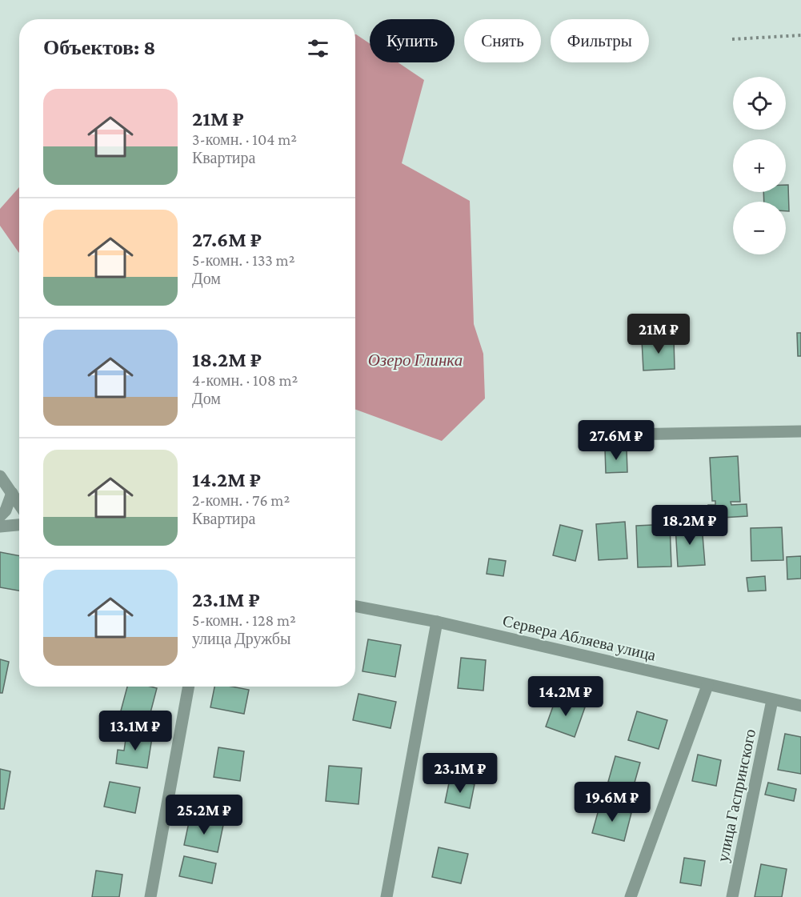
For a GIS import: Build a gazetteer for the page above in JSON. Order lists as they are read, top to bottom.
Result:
{
  "streets": {
    "street": ["Сервера Абляева улица", "улица Гаспринского"]
  },
  "crossings": [
    ["Сервера Абляева улица", "улица Гаспринского"]
  ],
  "water": ["Озеро Глинка"],
  "page": {
    "chip": ["Купить", "Снять", "Фильтры"],
    "heading": "Объектов: 8",
    "map_buttons": ["+", "−"],
    "list": [
      {
        "name": "21M ₽",
        "note": "3-комн. · 104 m² · Квартира"
      },
      {
        "name": "27.6M ₽",
        "note": "5-комн. · 133 m² · Дом"
      },
      {
        "name": "18.2M ₽",
        "note": "4-комн. · 108 m² · Дом"
      },
      {
        "name": "14.2M ₽",
        "note": "2-комн. · 76 m² · Квартира"
      },
      {
        "name": "23.1M ₽",
        "note": "5-комн. · 128 m² · улица Дружбы"
      }
    ],
    "price": [
      "21M ₽",
      "27.6M ₽",
      "18.2M ₽",
      "14.2M ₽",
      "13.1M ₽",
      "23.1M ₽",
      "19.6M ₽",
      "25.2M ₽"
    ]
  }
}
